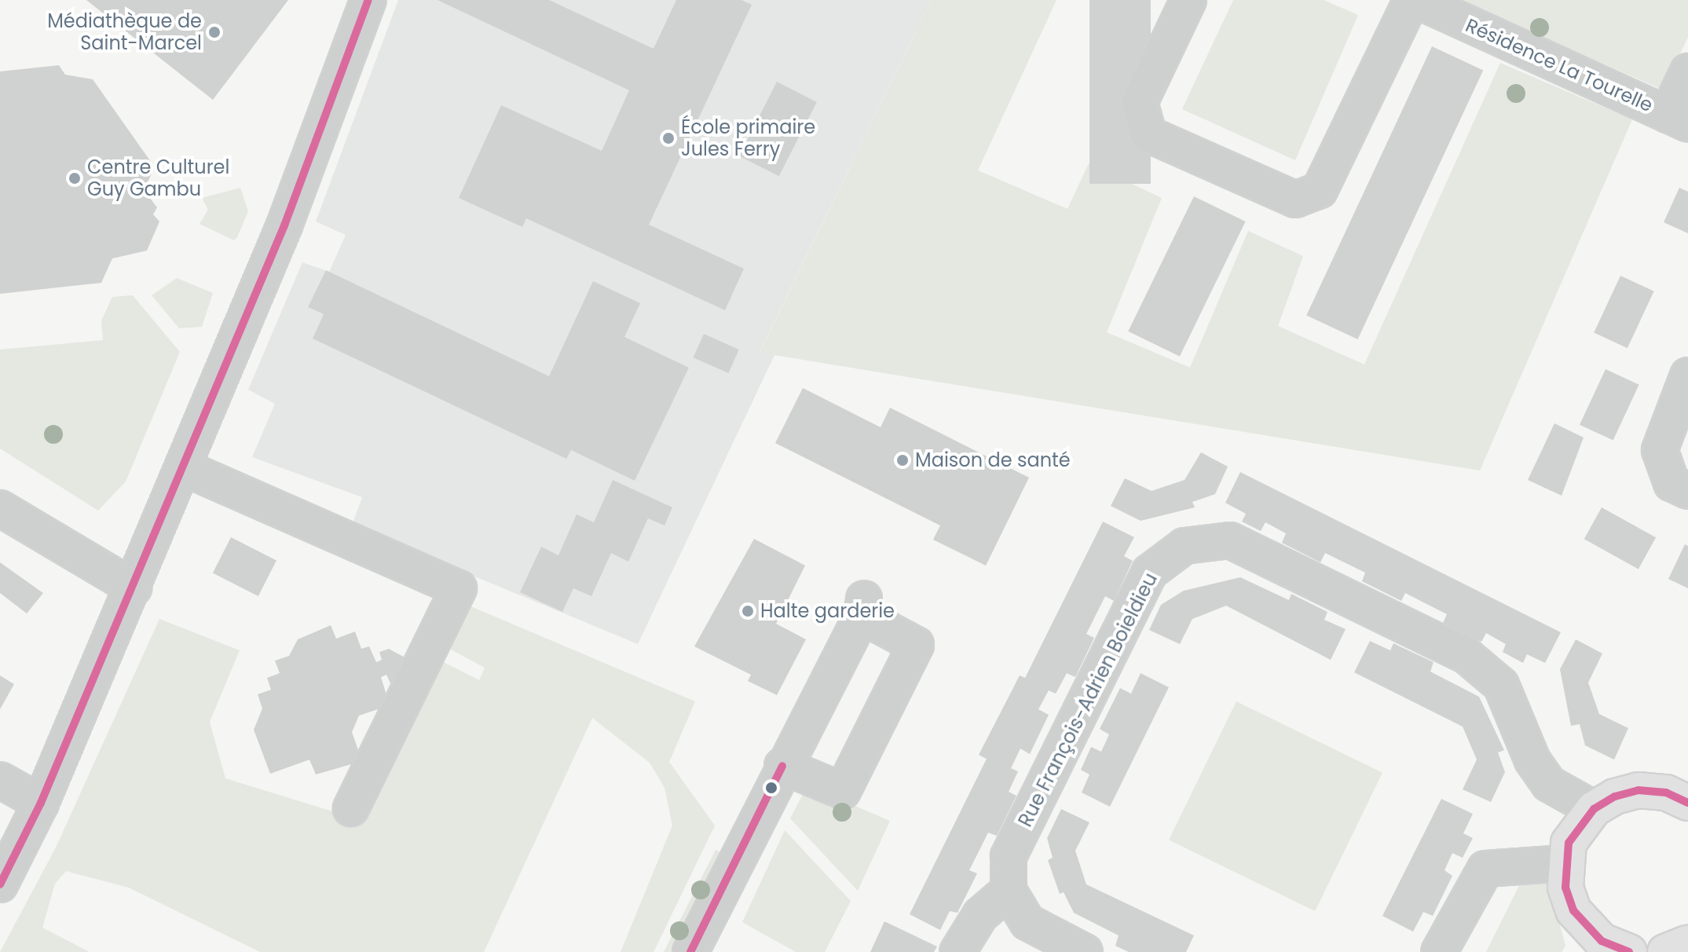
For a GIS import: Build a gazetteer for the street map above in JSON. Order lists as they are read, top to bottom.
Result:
{
  "streets": {
    "street": ["Résidence La Tourelle", "Rue François-Adrien Boieldieu"]
  },
  "places": [
    "Médiathèque de Saint-Marcel",
    "École primaire Jules Ferry",
    "Centre Culturel Guy Gambu",
    "Maison de santé",
    "Halte garderie"
  ]
}
